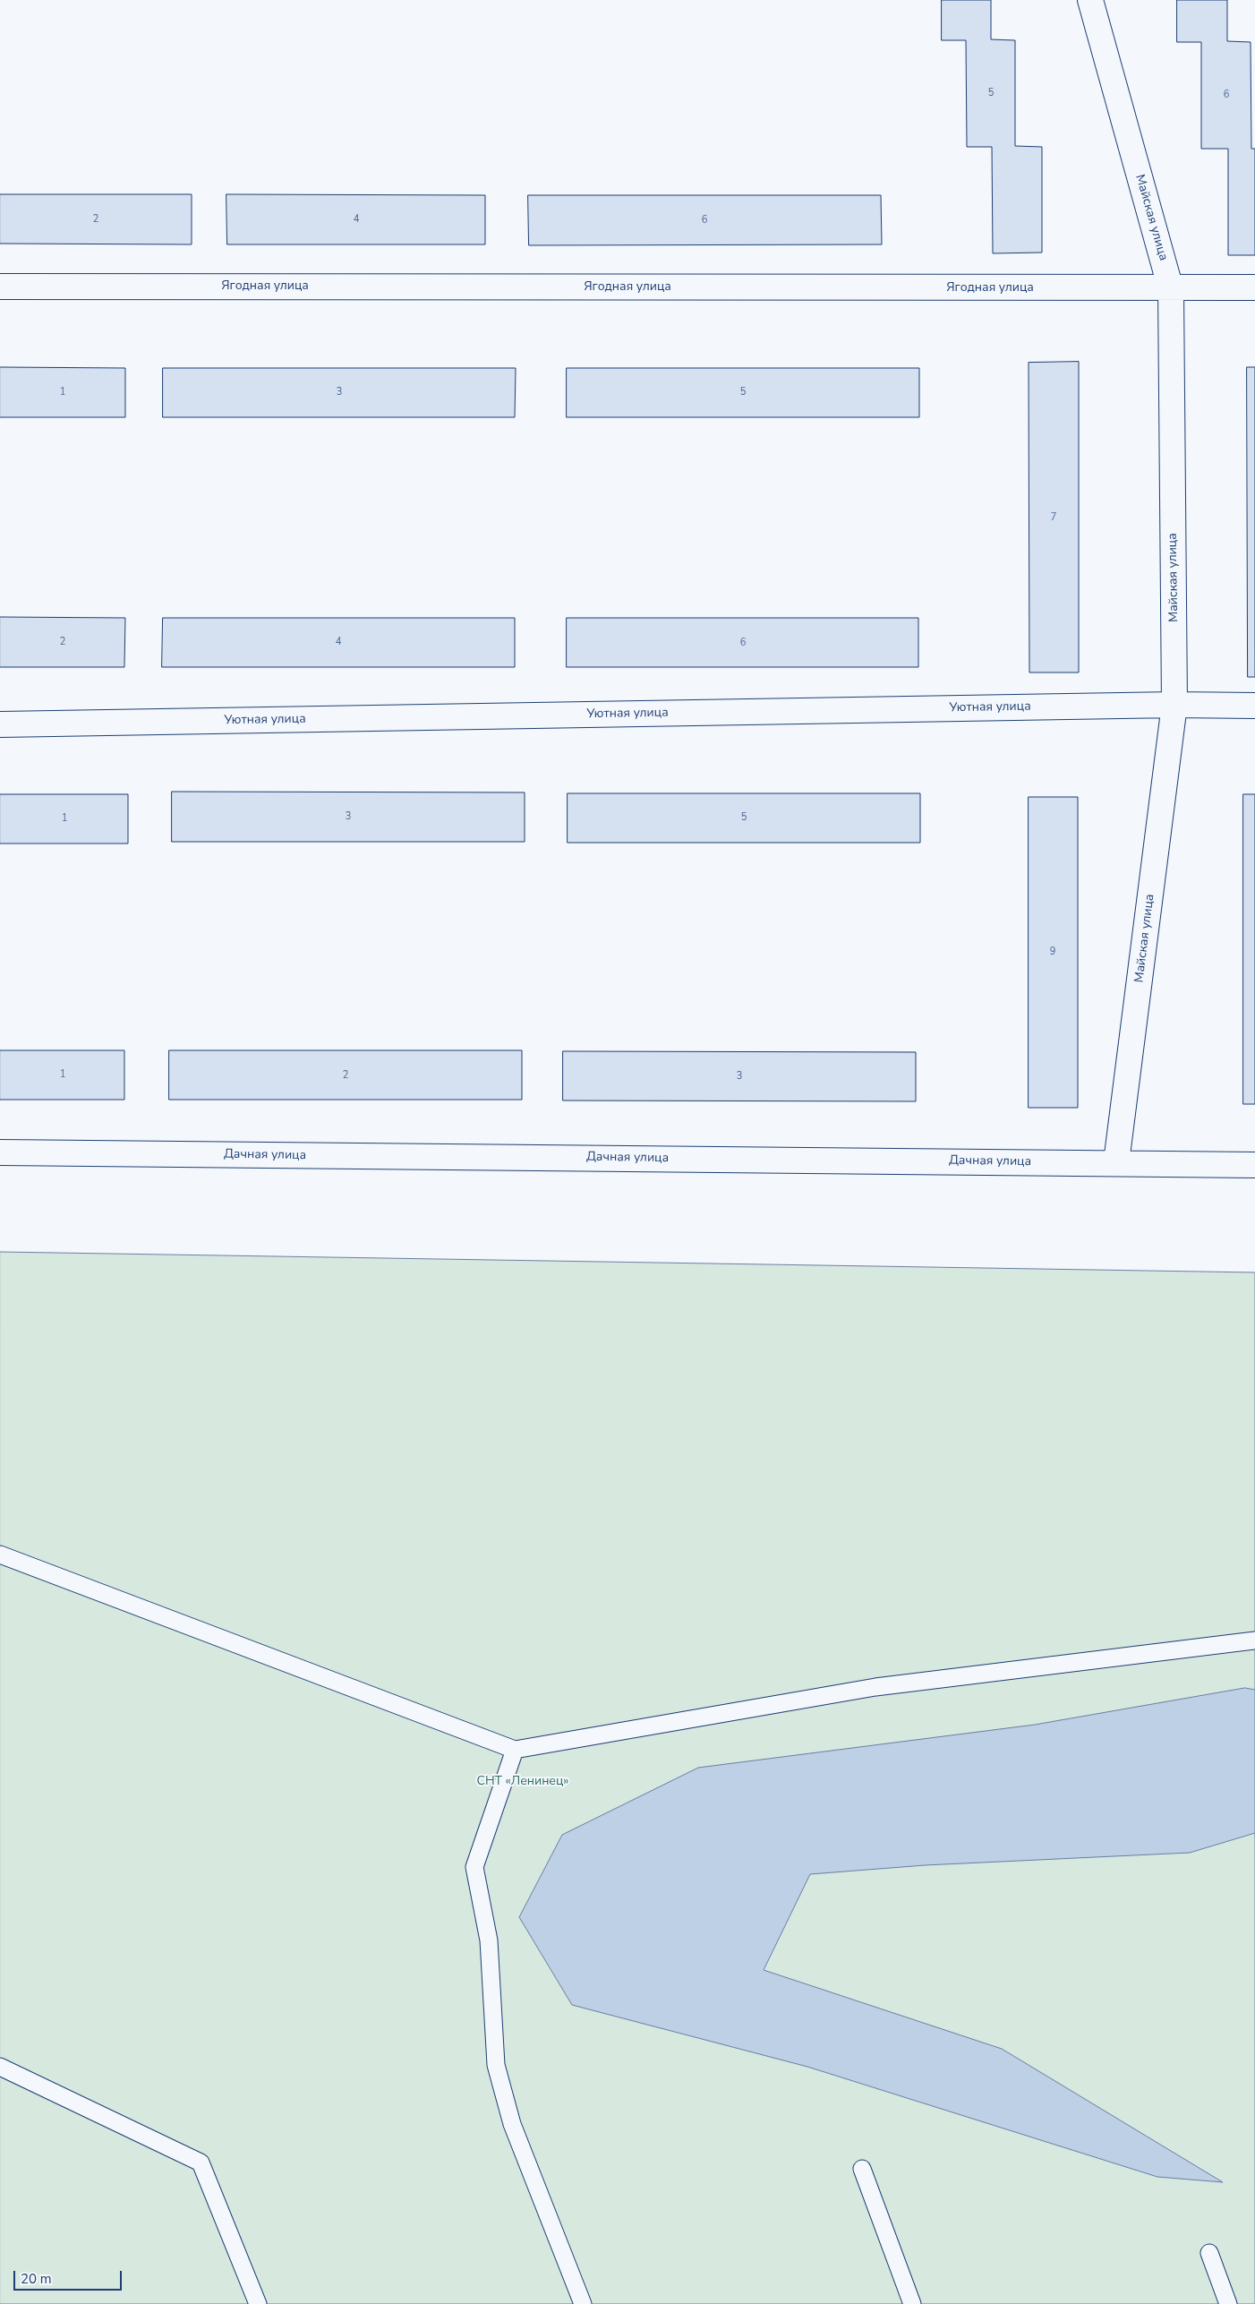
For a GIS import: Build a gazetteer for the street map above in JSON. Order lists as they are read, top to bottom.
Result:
{
  "streets": {
    "street": [
      "Майская улица",
      "Ягодная улица",
      "Уютная улица",
      "Дачная улица"
    ]
  },
  "crossings": [
    ["Майская улица", "Ягодная улица"],
    ["Майская улица", "Уютная улица"],
    ["Майская улица", "Дачная улица"]
  ],
  "parks": ["СНТ «Ленинец»"],
  "house_numbers": [
    "5",
    "6",
    "2",
    "4",
    "6",
    "1",
    "3",
    "5",
    "7",
    "2",
    "4",
    "6",
    "3",
    "5",
    "1",
    "9",
    "1",
    "2",
    "3"
  ],
  "scale_bar": "20 m"
}
